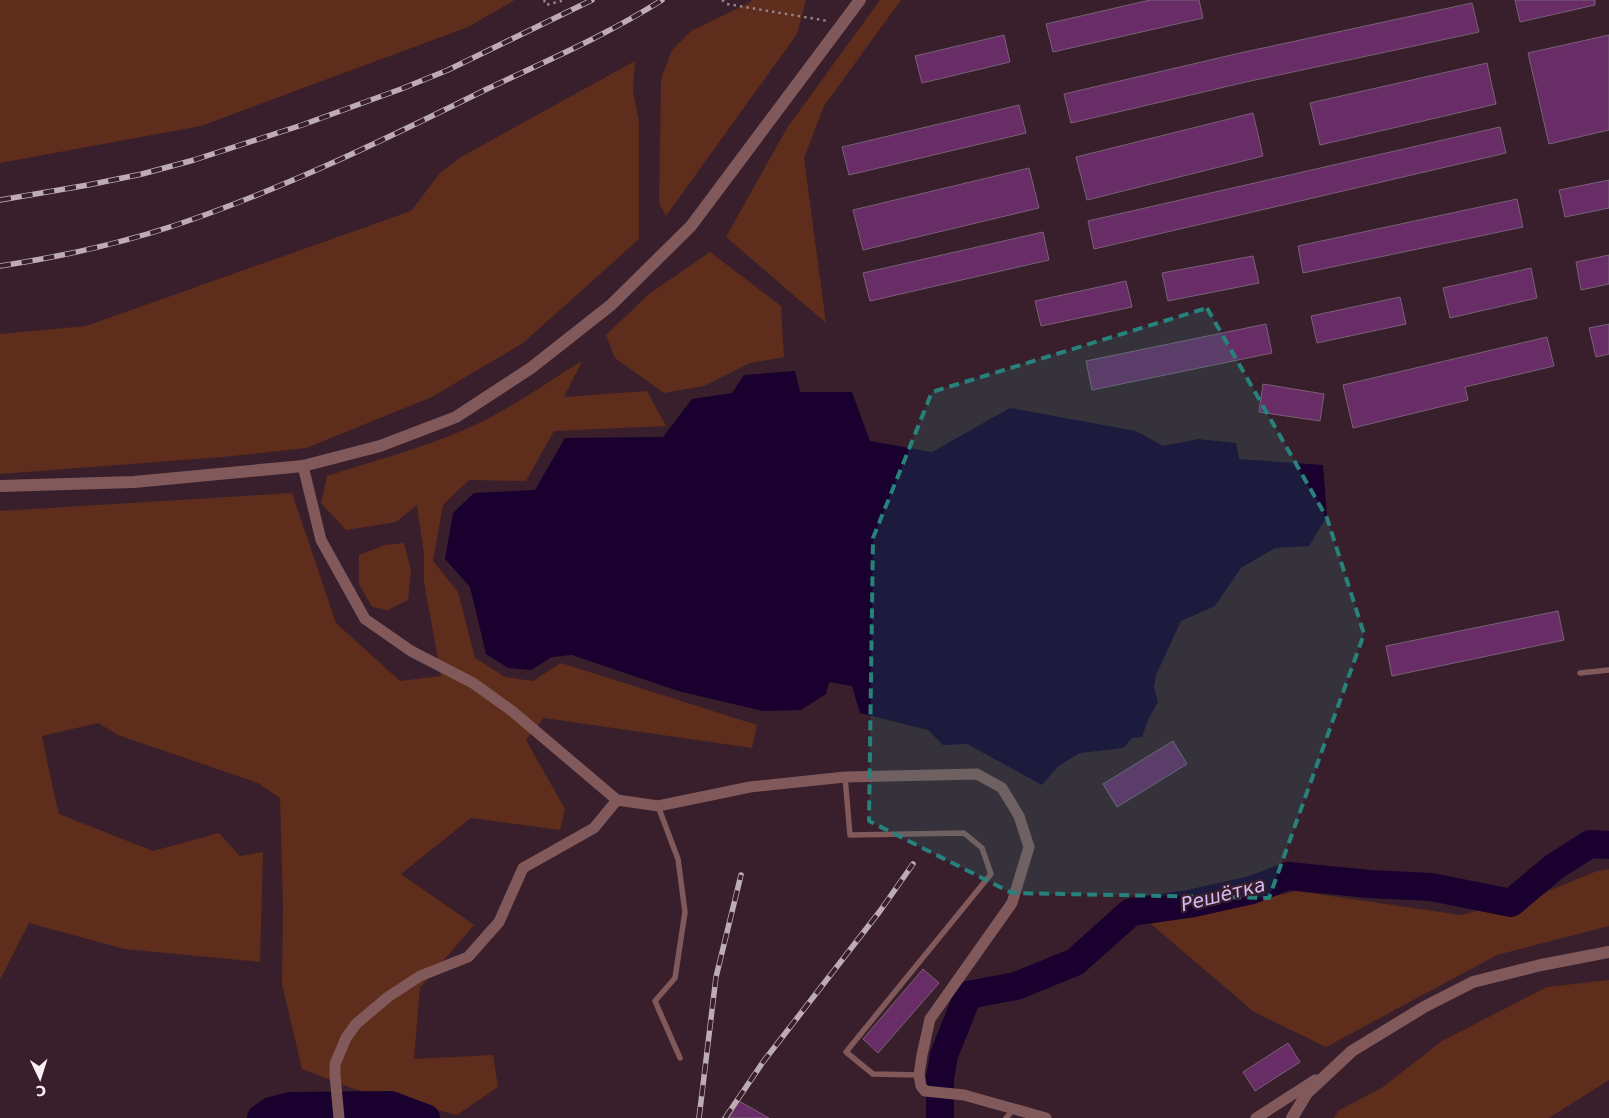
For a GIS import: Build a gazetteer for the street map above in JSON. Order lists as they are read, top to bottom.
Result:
{
  "water": ["Решётка"],
  "north": "bottom"
}
